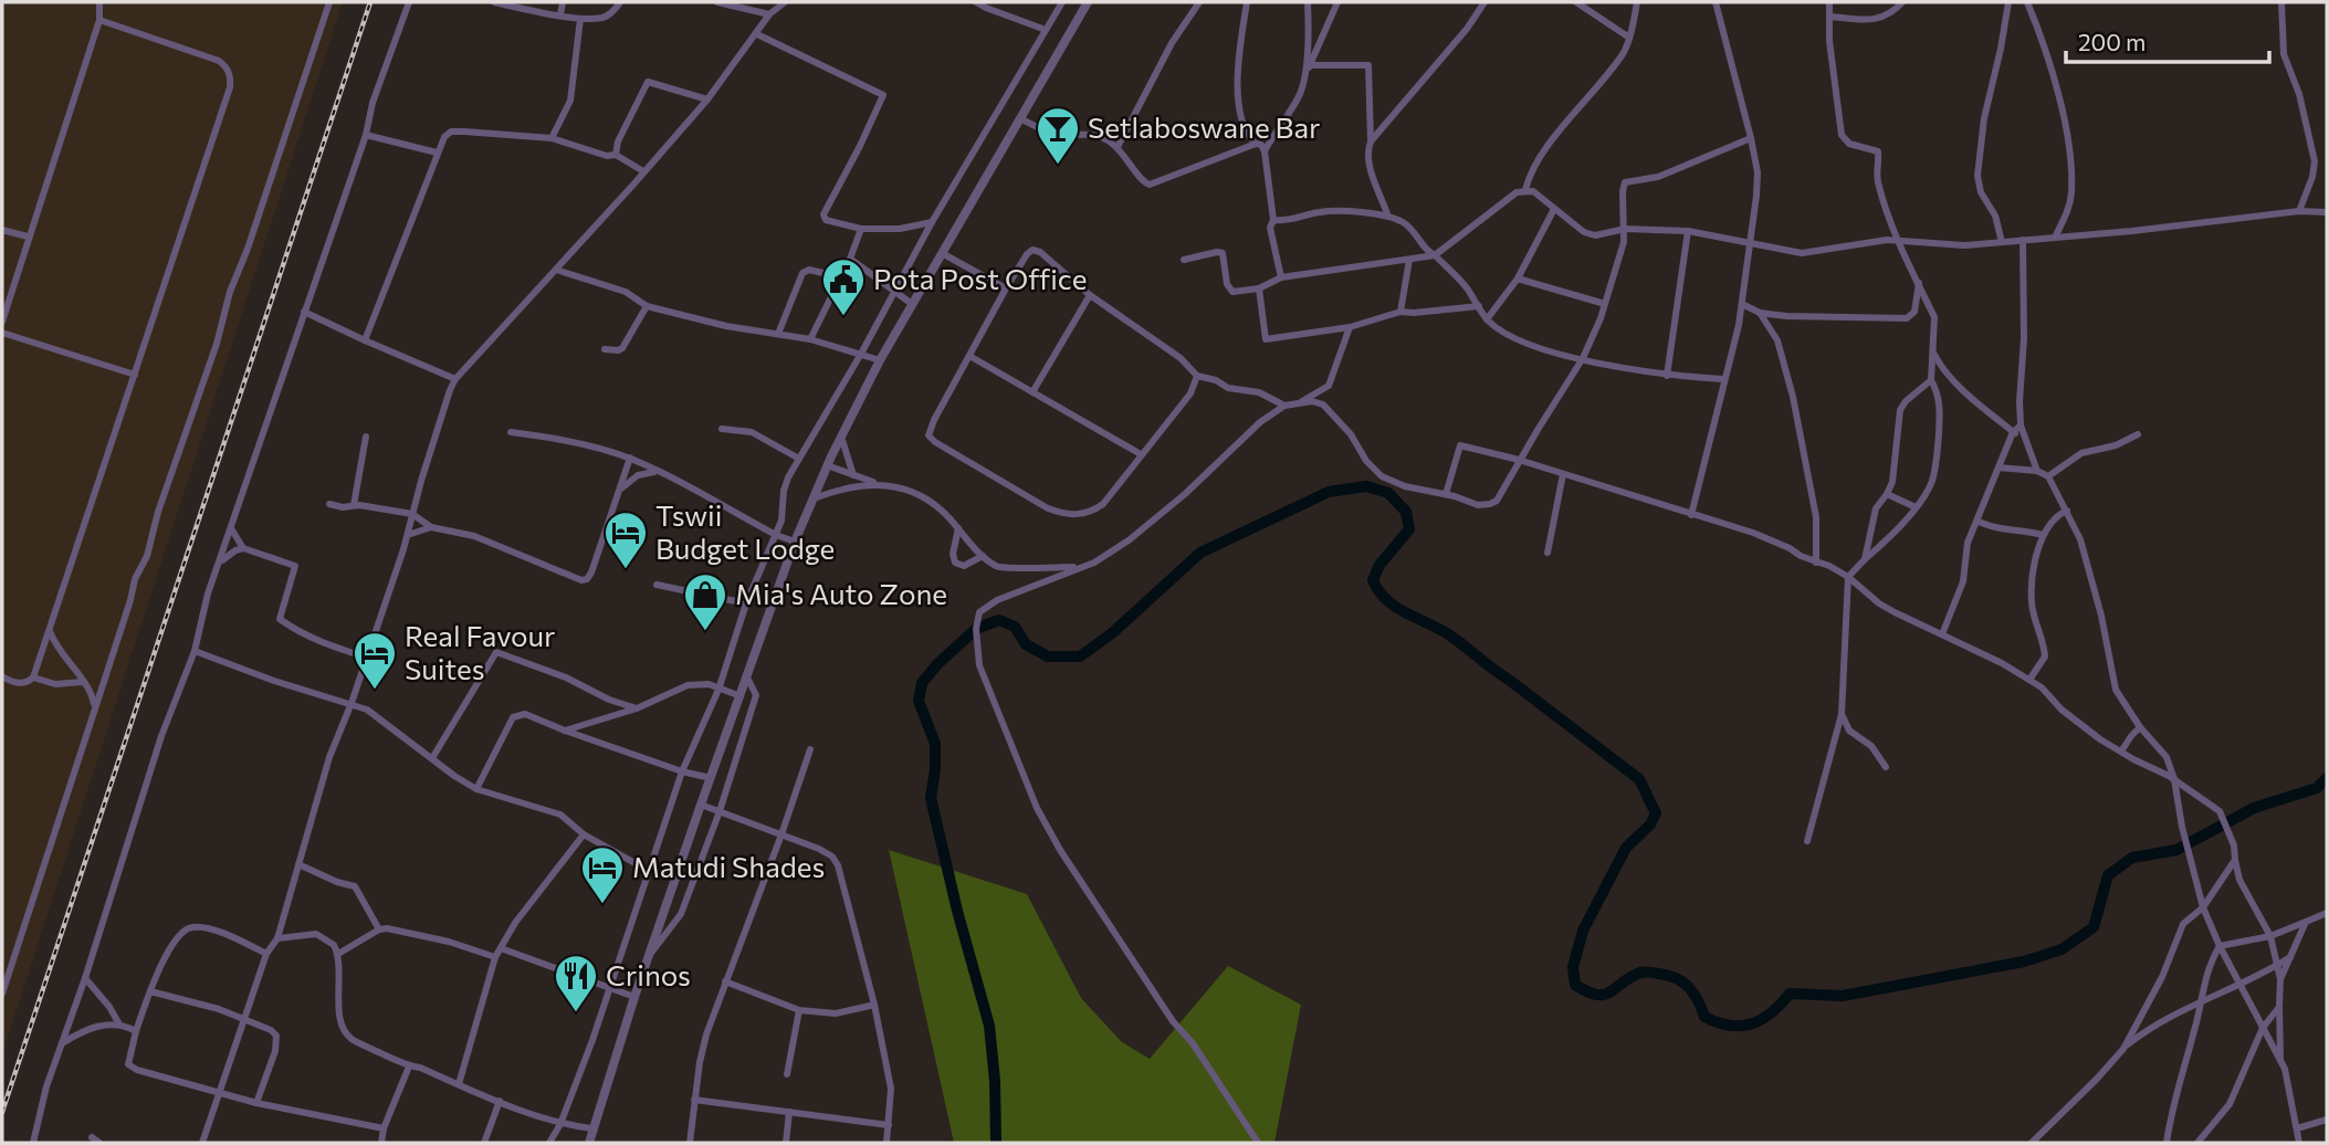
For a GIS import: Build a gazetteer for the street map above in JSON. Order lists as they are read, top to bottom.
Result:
{
  "places": {
    "bar": ["Setlaboswane Bar"],
    "public building": ["Pota Post Office"],
    "hotel": ["Tswii Budget Lodge", "Real Favour Suites", "Matudi Shades"],
    "shop": ["Mia's Auto Zone"],
    "restaurant": ["Crinos"]
  },
  "scale_bar": "200 m"
}
